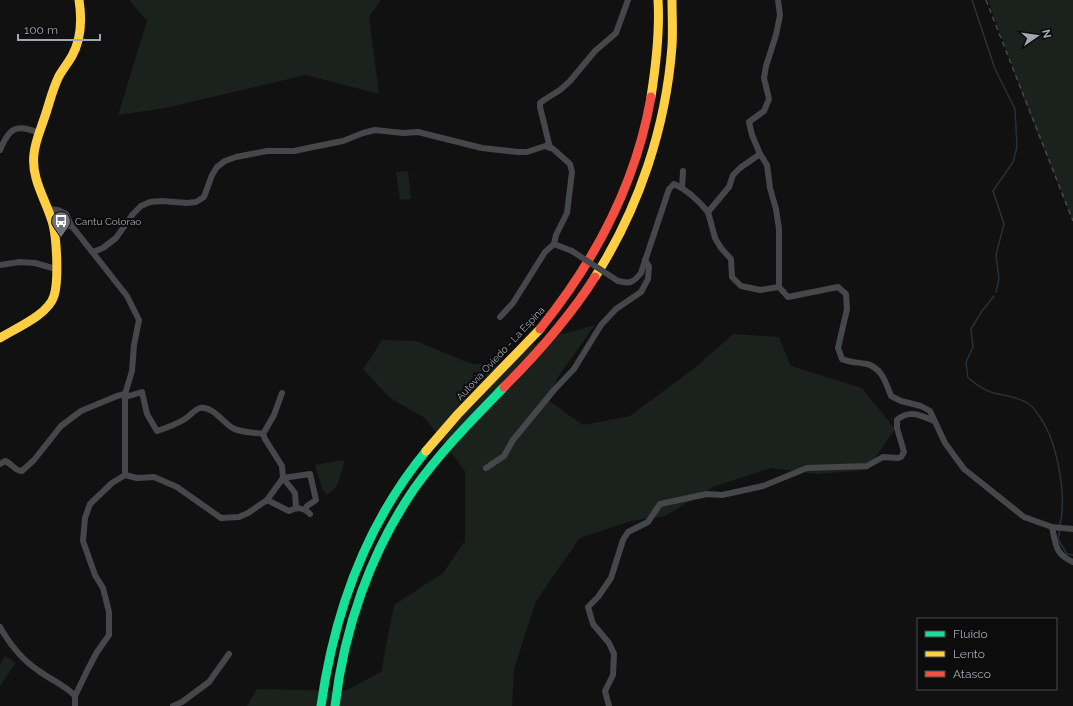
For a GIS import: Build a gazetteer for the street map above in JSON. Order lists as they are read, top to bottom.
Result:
{
  "streets": {
    "highway": ["Autovía Oviedo - La Espina"]
  },
  "places": {
    "bus stop": ["Cantu Colorao"]
  },
  "legend": ["Fluido", "Lento", "Atasco"],
  "scale_bar": "100 m",
  "north": "right"
}
